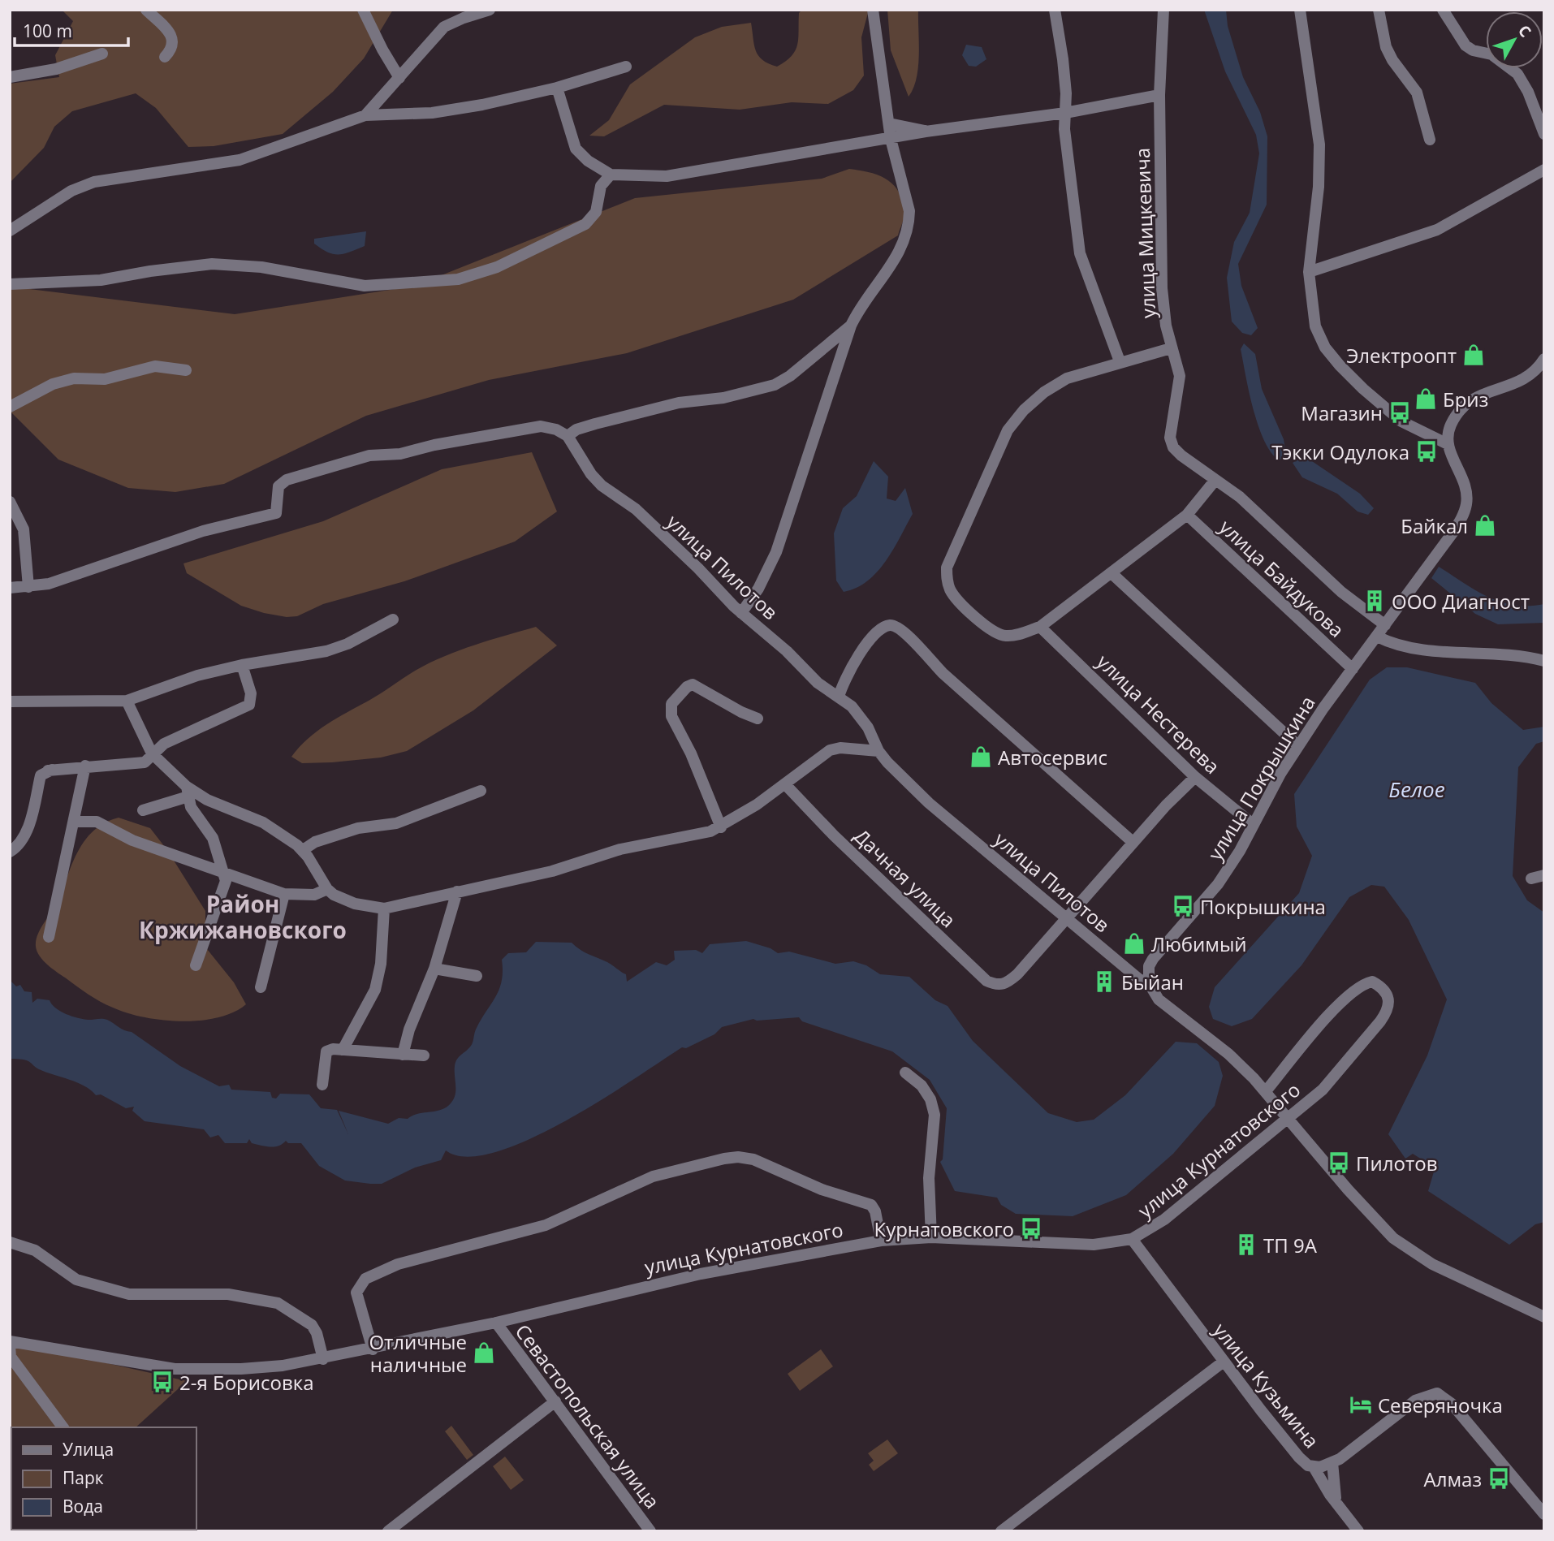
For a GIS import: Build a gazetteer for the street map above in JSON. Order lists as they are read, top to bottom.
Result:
{
  "streets": {
    "street": [
      "улица Мицкевича",
      "улица Пилотов",
      "улица Байдукова",
      "улица Нестерева",
      "улица Покрышкина",
      "Дачная улица",
      "улица Курнатовского",
      "улица Кузьмина",
      "Севастопольская улица"
    ]
  },
  "crossings": [
    ["улица Мицкевича", "улица Покрышкина"],
    ["улица Пилотов", "улица Покрышкина"],
    ["улица Пилотов", "Дачная улица"],
    ["улица Пилотов", "улица Курнатовского"],
    ["улица Байдукова", "улица Покрышкина"],
    ["улица Нестерева", "улица Покрышкина"],
    ["улица Курнатовского", "улица Кузьмина"],
    ["улица Курнатовского", "Севастопольская улица"]
  ],
  "districts": ["Район Кржижановского"],
  "water": ["Белое"],
  "places": {
    "shop": [
      "Электроопт",
      "Бриз",
      "Байкал",
      "Автосервис",
      "Любимый",
      "Отличные наличные"
    ],
    "bus stop": [
      "Магазин",
      "Тэкки Одулока",
      "Покрышкина",
      "Пилотов",
      "Курнатовского",
      "2-я Борисовка",
      "Алмаз"
    ],
    "building": ["ООО Диагност", "Быйан", "ТП 9А"],
    "hotel": ["Северяночка"]
  },
  "legend": ["Улица", "Парк", "Вода"],
  "scale_bar": "100 m",
  "north": "top right"
}
